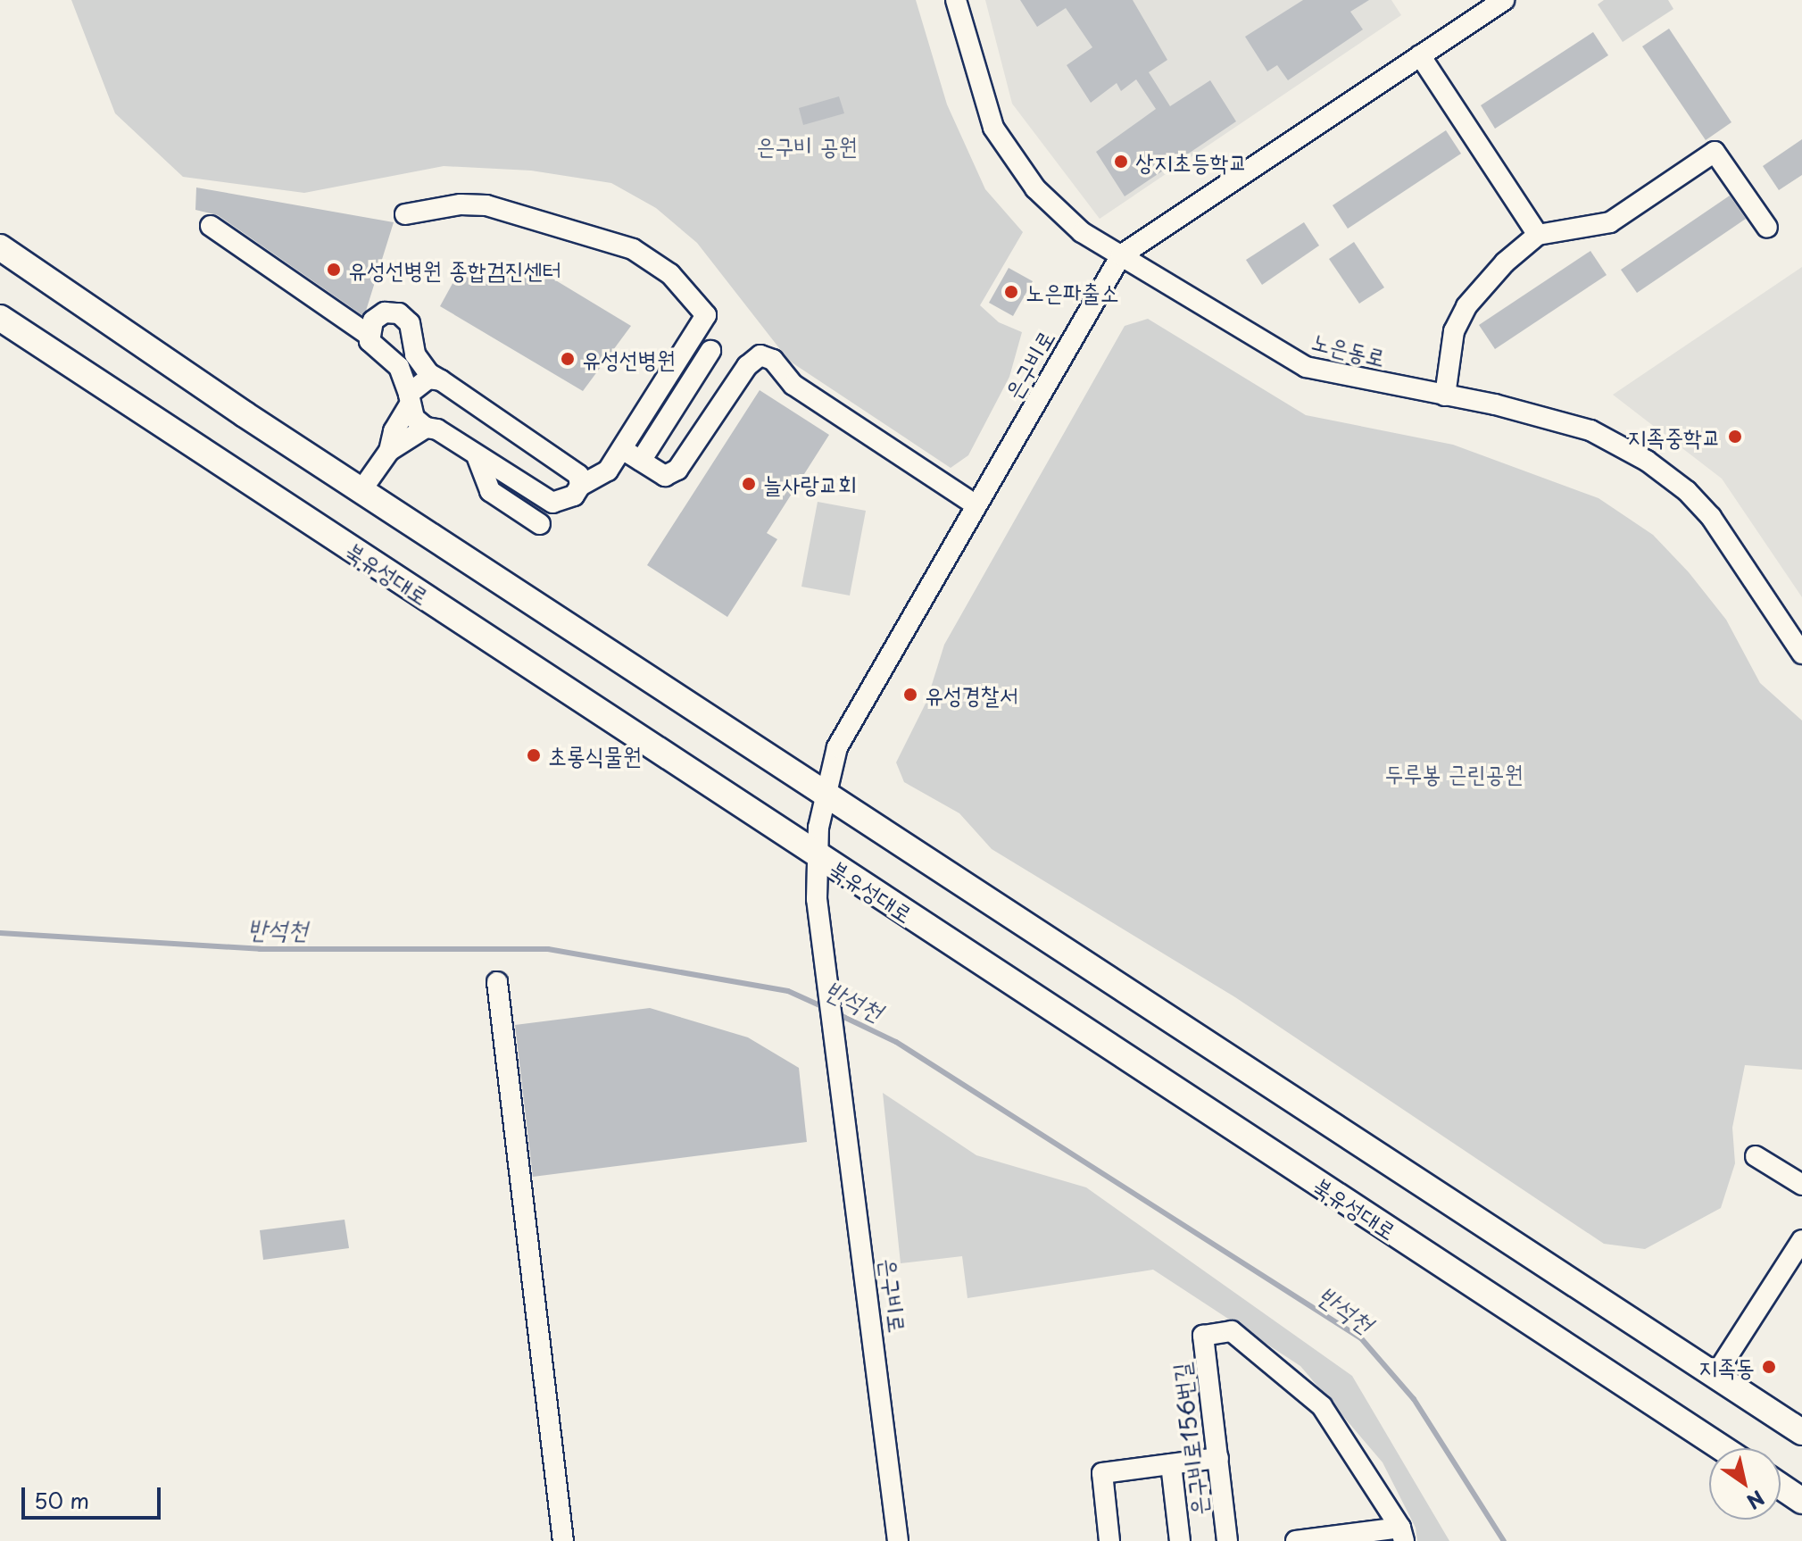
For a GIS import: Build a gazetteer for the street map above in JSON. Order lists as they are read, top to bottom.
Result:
{
  "streets": {
    "main road": ["북유성대로"],
    "street": ["노은동로", "은구비로", "은구비로156번길"]
  },
  "crossings": [
    ["노은동로", "은구비로"],
    ["은구비로", "북유성대로"]
  ],
  "water": ["반석천"],
  "parks": ["은구비 공원", "두루봉 근린공원"],
  "places": [
    "상지초등학교",
    "유성선병원 종합검진센터",
    "노은파출소",
    "유성선병원",
    "지족중학교",
    "늘사랑교회",
    "유성경찰서",
    "초롱식물원",
    "지족동"
  ],
  "scale_bar": "50 m",
  "north": "bottom right"
}
